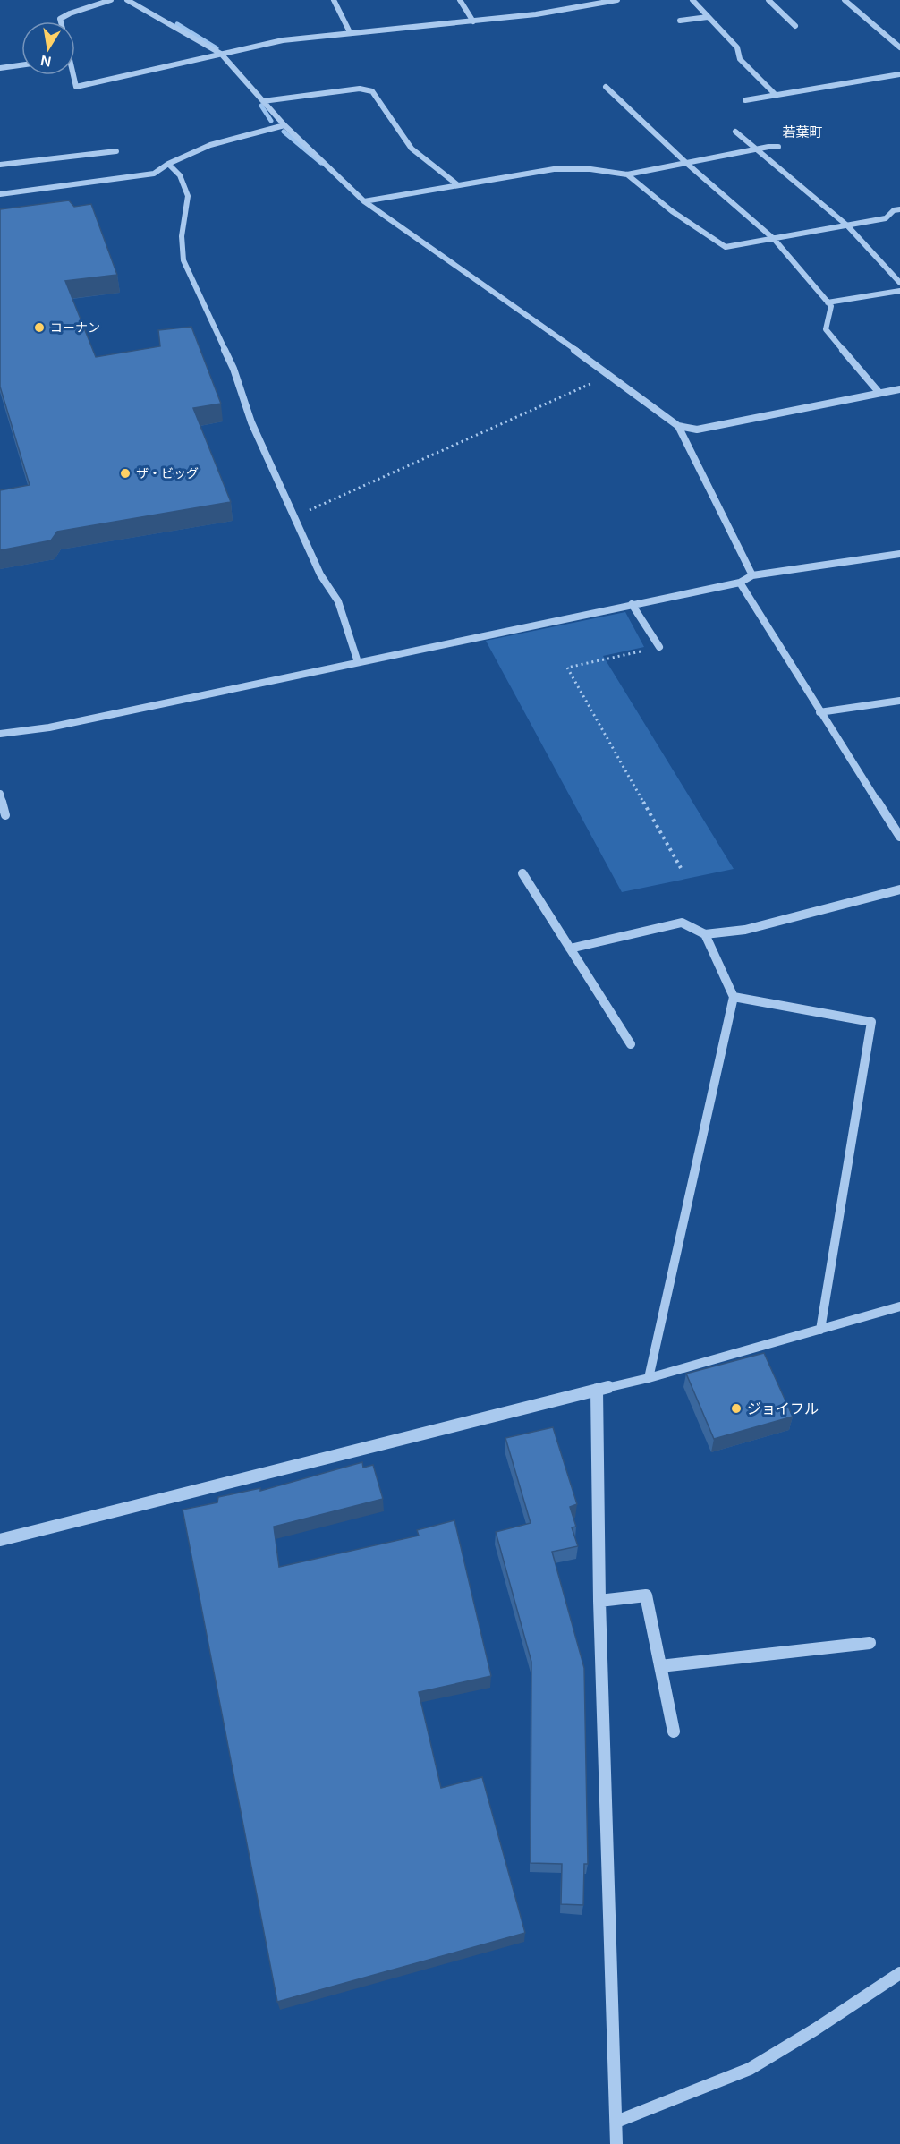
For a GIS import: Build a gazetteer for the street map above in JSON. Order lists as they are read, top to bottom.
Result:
{
  "districts": ["若葉町"],
  "places": ["コーナン", "ザ・ビッグ", "ジョイフル"],
  "north": "bottom"
}
